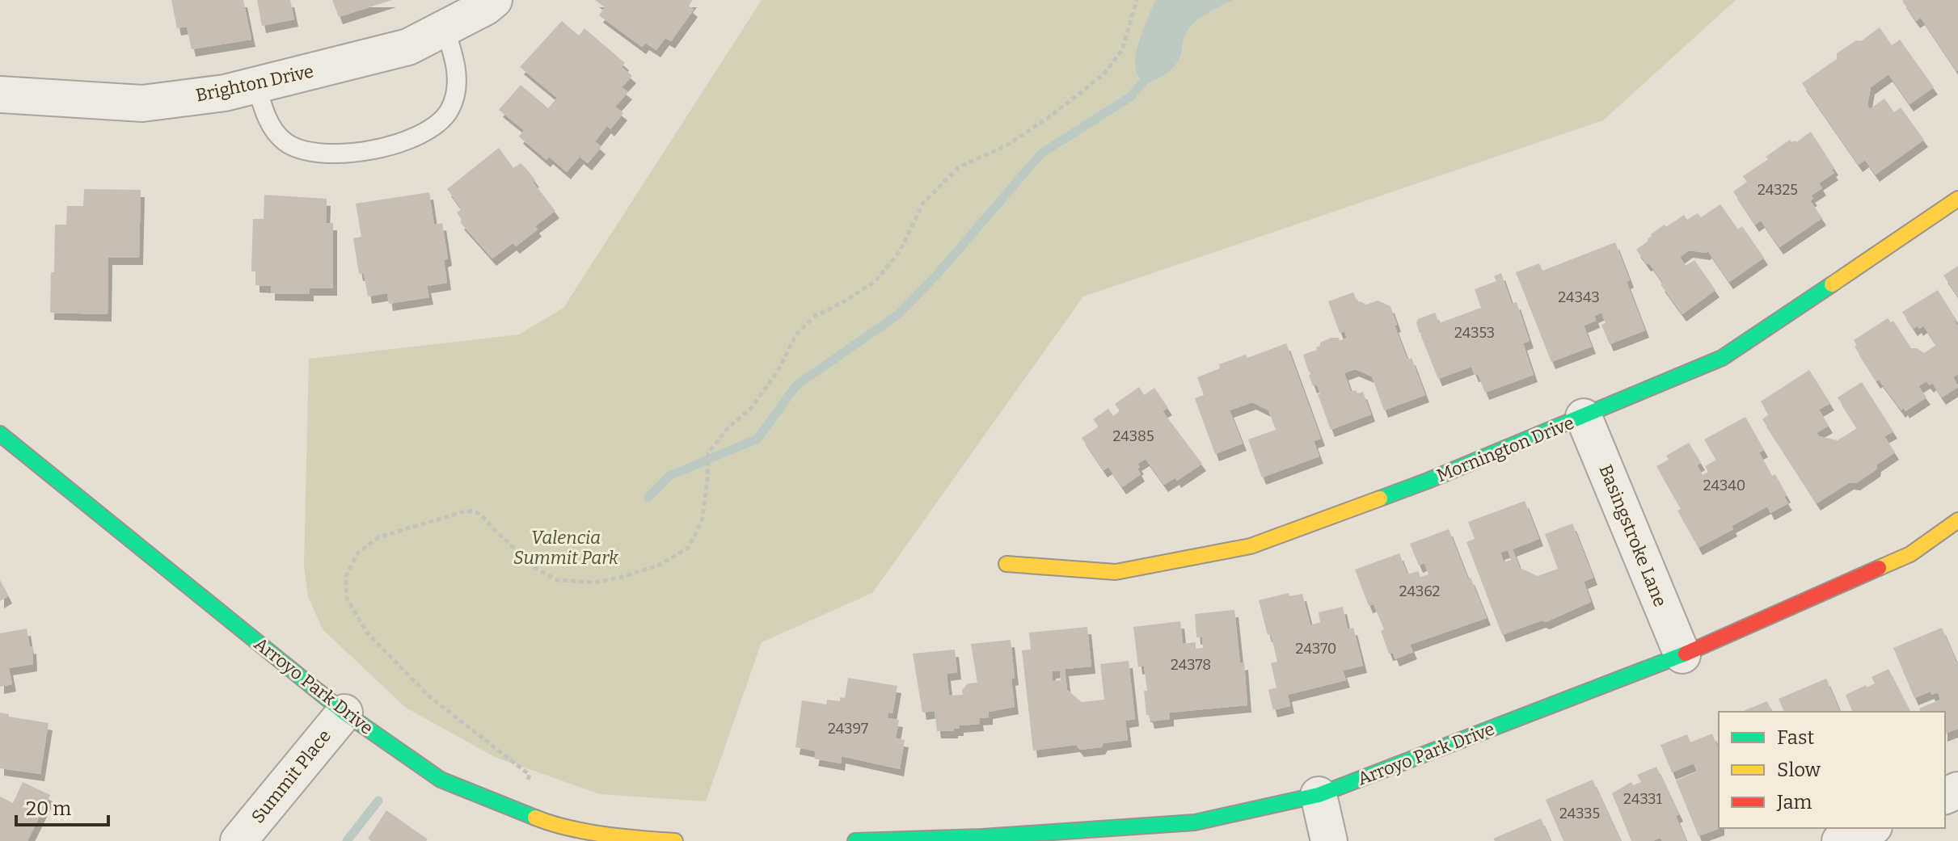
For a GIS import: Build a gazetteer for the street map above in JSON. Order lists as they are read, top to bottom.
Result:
{
  "streets": {
    "street": [
      "Brighton Drive",
      "Mornington Drive",
      "Basingstroke Lane",
      "Arroyo Park Drive",
      "Summit Place"
    ]
  },
  "crossings": [
    ["Mornington Drive", "Basingstroke Lane"],
    ["Basingstroke Lane", "Arroyo Park Drive"],
    ["Arroyo Park Drive", "Summit Place"]
  ],
  "parks": ["Valencia Summit Park"],
  "house_numbers": [
    "24325",
    "24343",
    "24353",
    "24385",
    "24340",
    "24362",
    "24370",
    "24378",
    "24397",
    "24331",
    "24335"
  ],
  "legend": ["Fast", "Slow", "Jam"],
  "scale_bar": "20 m"
}
